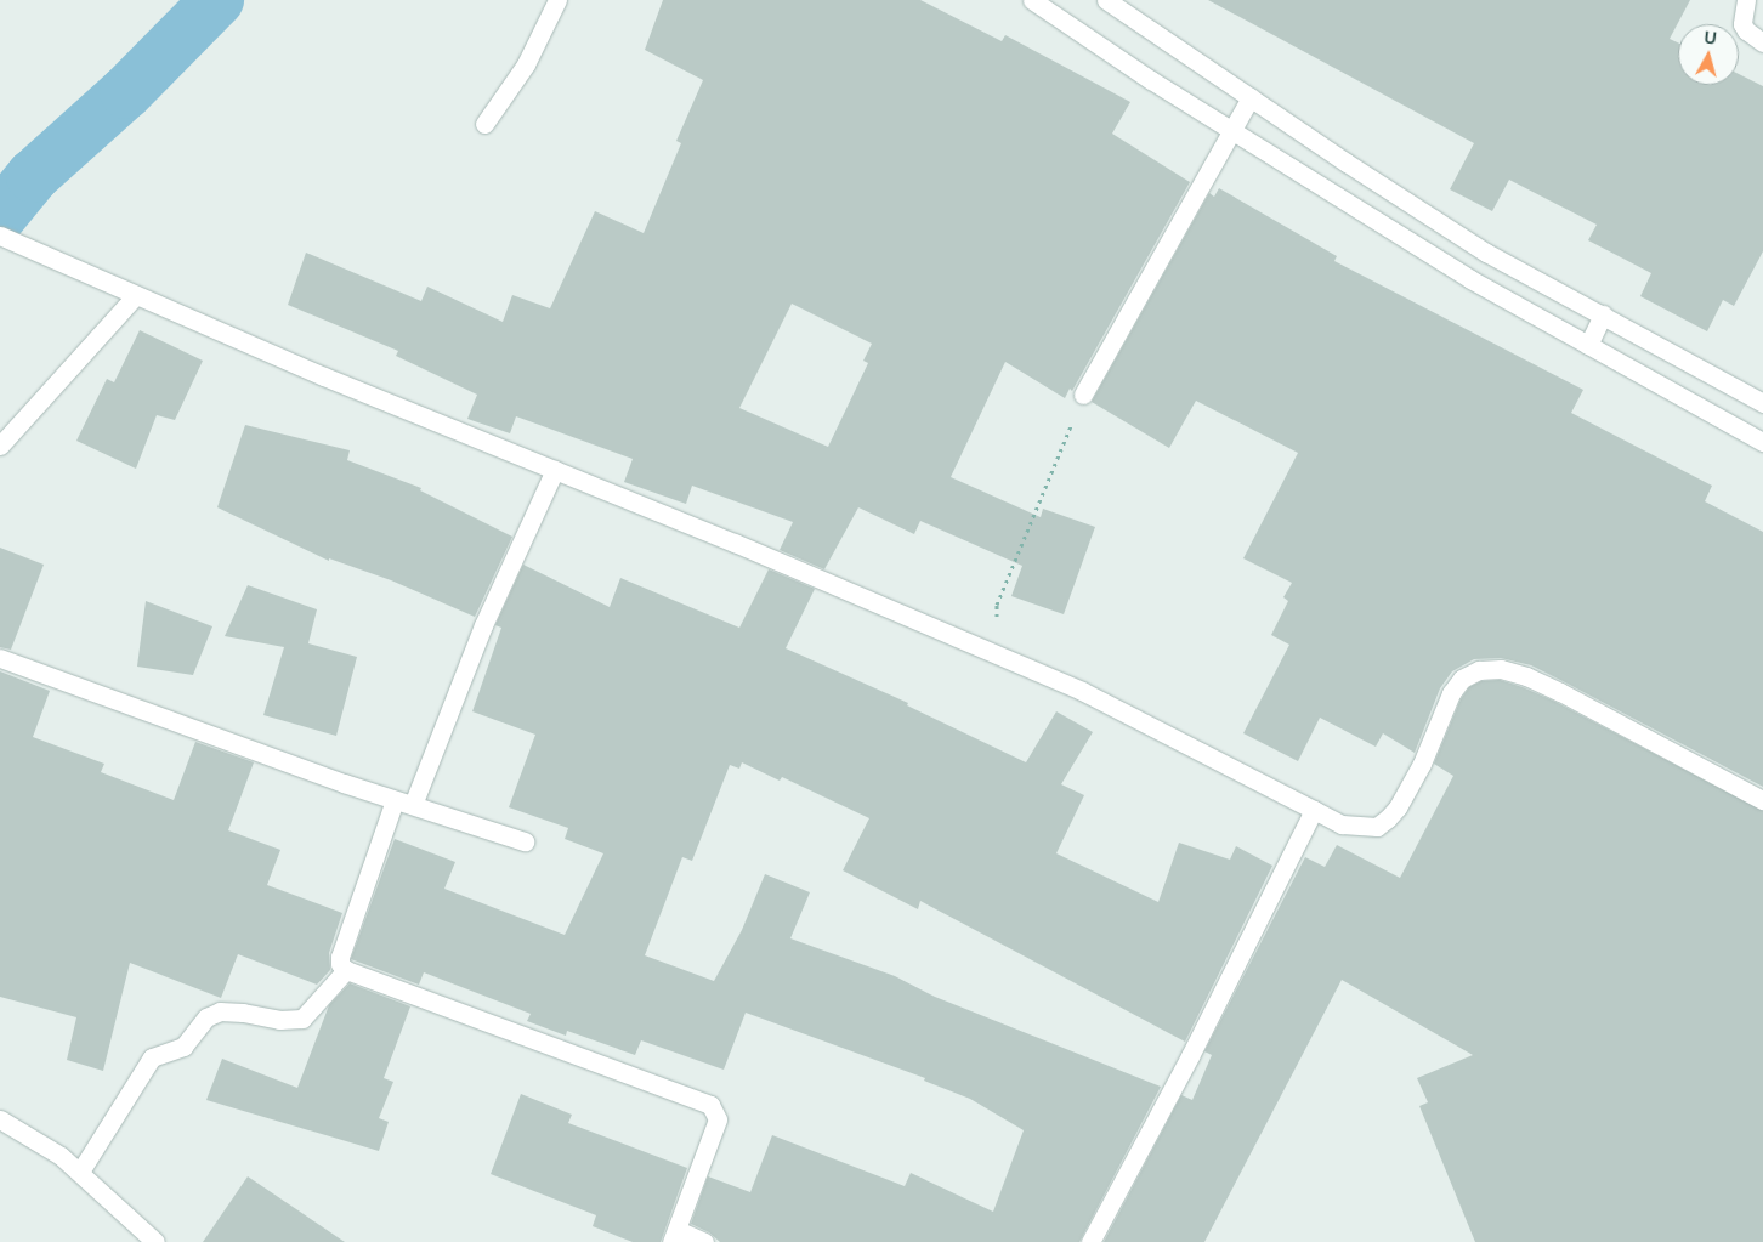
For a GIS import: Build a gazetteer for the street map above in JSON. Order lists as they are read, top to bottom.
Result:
{
  "north": "top"
}
